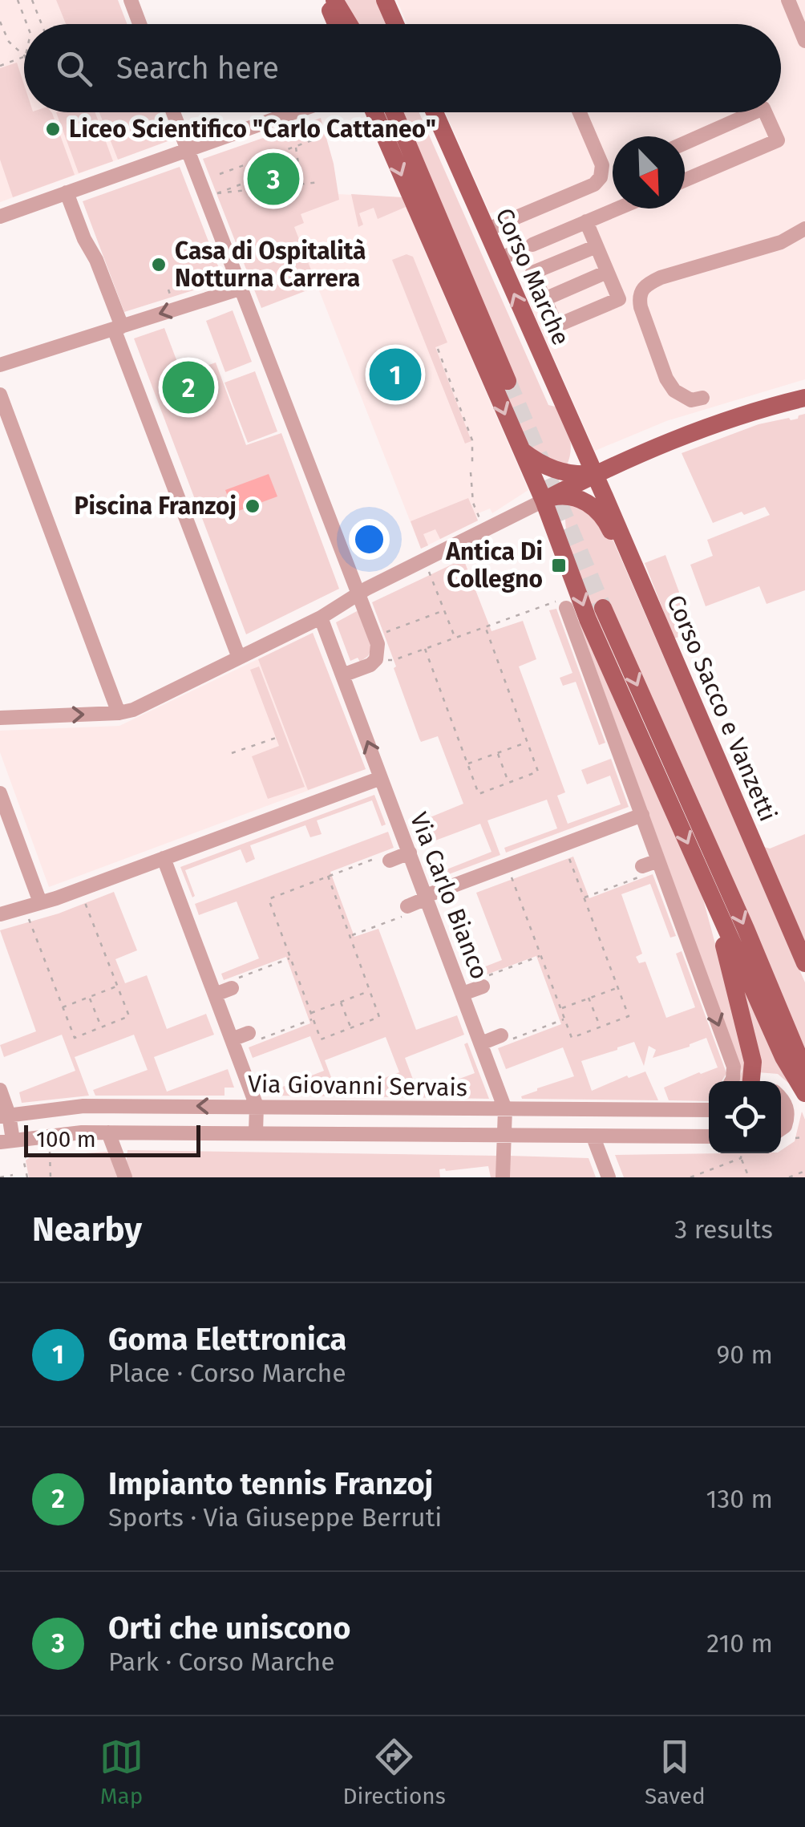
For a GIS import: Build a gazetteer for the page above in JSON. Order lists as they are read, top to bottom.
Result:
{
  "streets": {
    "main road": ["Corso Marche", "Corso Sacco e Vanzetti"],
    "street": ["Via Carlo Bianco", "Via Giovanni Servais"]
  },
  "crossings": [
    ["Corso Marche", "Corso Sacco e Vanzetti"],
    ["Via Carlo Bianco", "Via Giovanni Servais"]
  ],
  "places": {
    "other": ["Liceo Scientifico \"Carlo Cattaneo\"", "Casa di Ospitalità Notturna Carrera", "Piscina Franzoj"],
    "transit": ["Antica Di Collegno"]
  },
  "scale_bar": "100 m",
  "north": "bottom right",
  "page": {
    "search": "Search here",
    "pins": ["3", "1", "2"],
    "scale": "100 m",
    "heading": ["Nearby", "3 results"],
    "list": [
      {
        "mark": "1",
        "name": "Goma Elettronica",
        "note": "Place · Corso Marche",
        "value": "90 m"
      },
      {
        "mark": "2",
        "name": "Impianto tennis Franzoj",
        "note": "Sports · Via Giuseppe Berruti",
        "value": "130 m"
      },
      {
        "mark": "3",
        "name": "Orti che uniscono",
        "note": "Park · Corso Marche",
        "value": "210 m"
      }
    ],
    "nav": ["Map", "Directions", "Saved"]
  }
}
